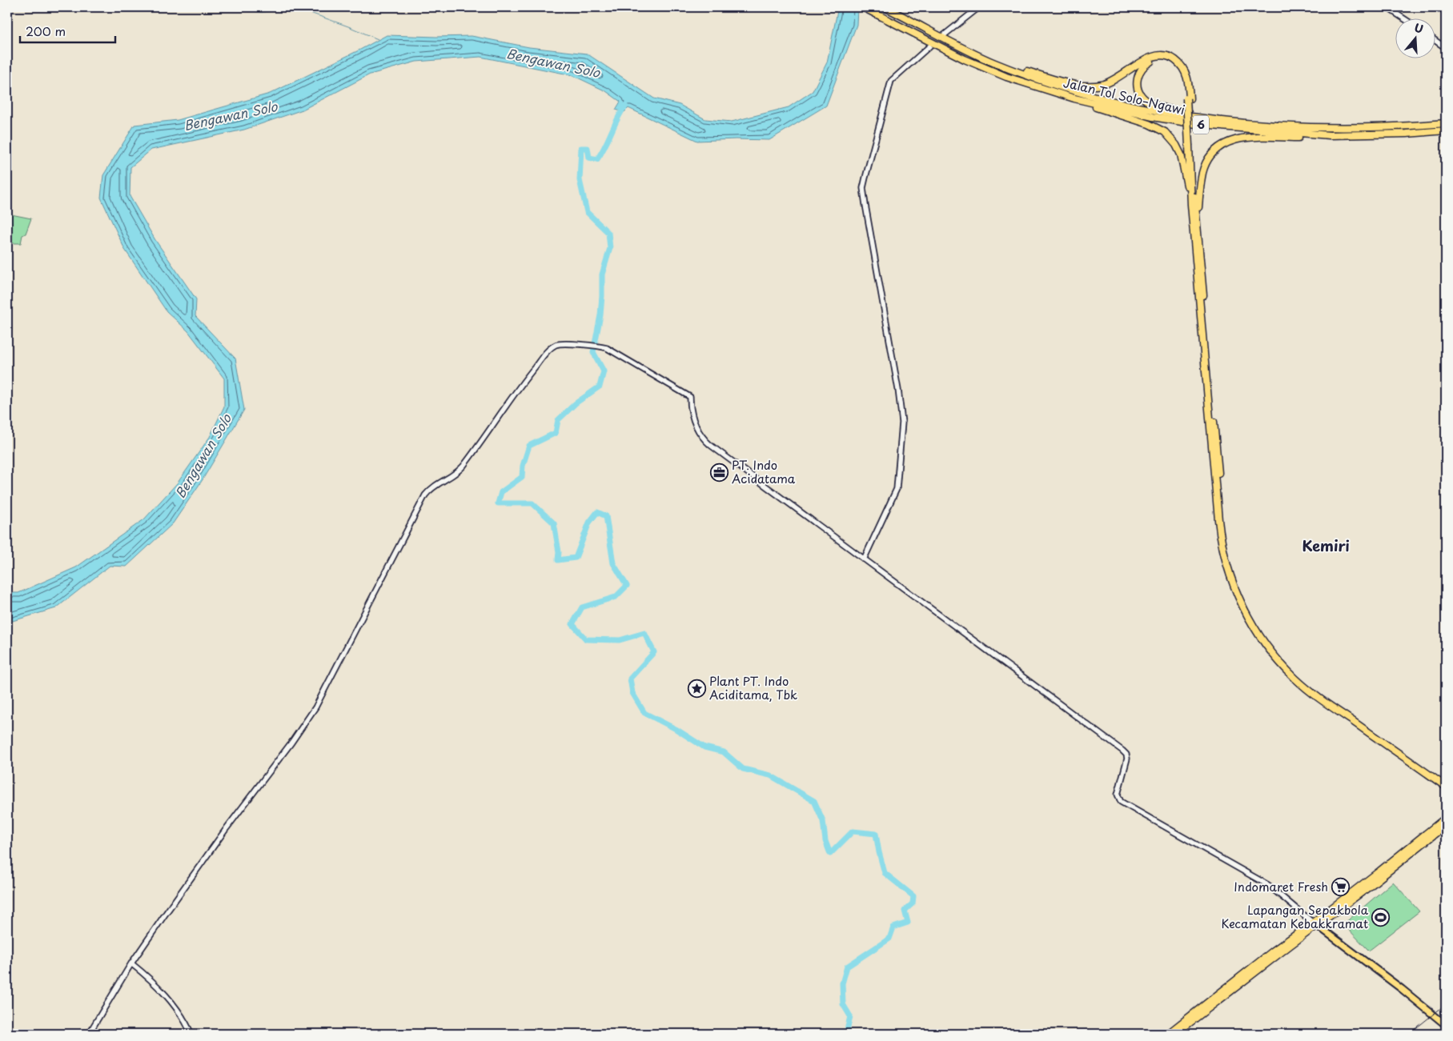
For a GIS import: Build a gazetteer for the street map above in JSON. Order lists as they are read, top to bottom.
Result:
{
  "streets": {
    "highway": ["Jalan Tol Solo–Ngawi", "6"]
  },
  "districts": ["Kemiri"],
  "water": ["Bengawan Solo"],
  "places": {
    "office": ["PT. Indo Acidatama"],
    "place": ["Plant PT. Indo Aciditama, Tbk"],
    "supermarket": ["Indomaret Fresh"],
    "sports": ["Lapangan Sepakbola Kecamatan Kebakkramat"]
  },
  "scale_bar": "200 m",
  "north": "top"
}
